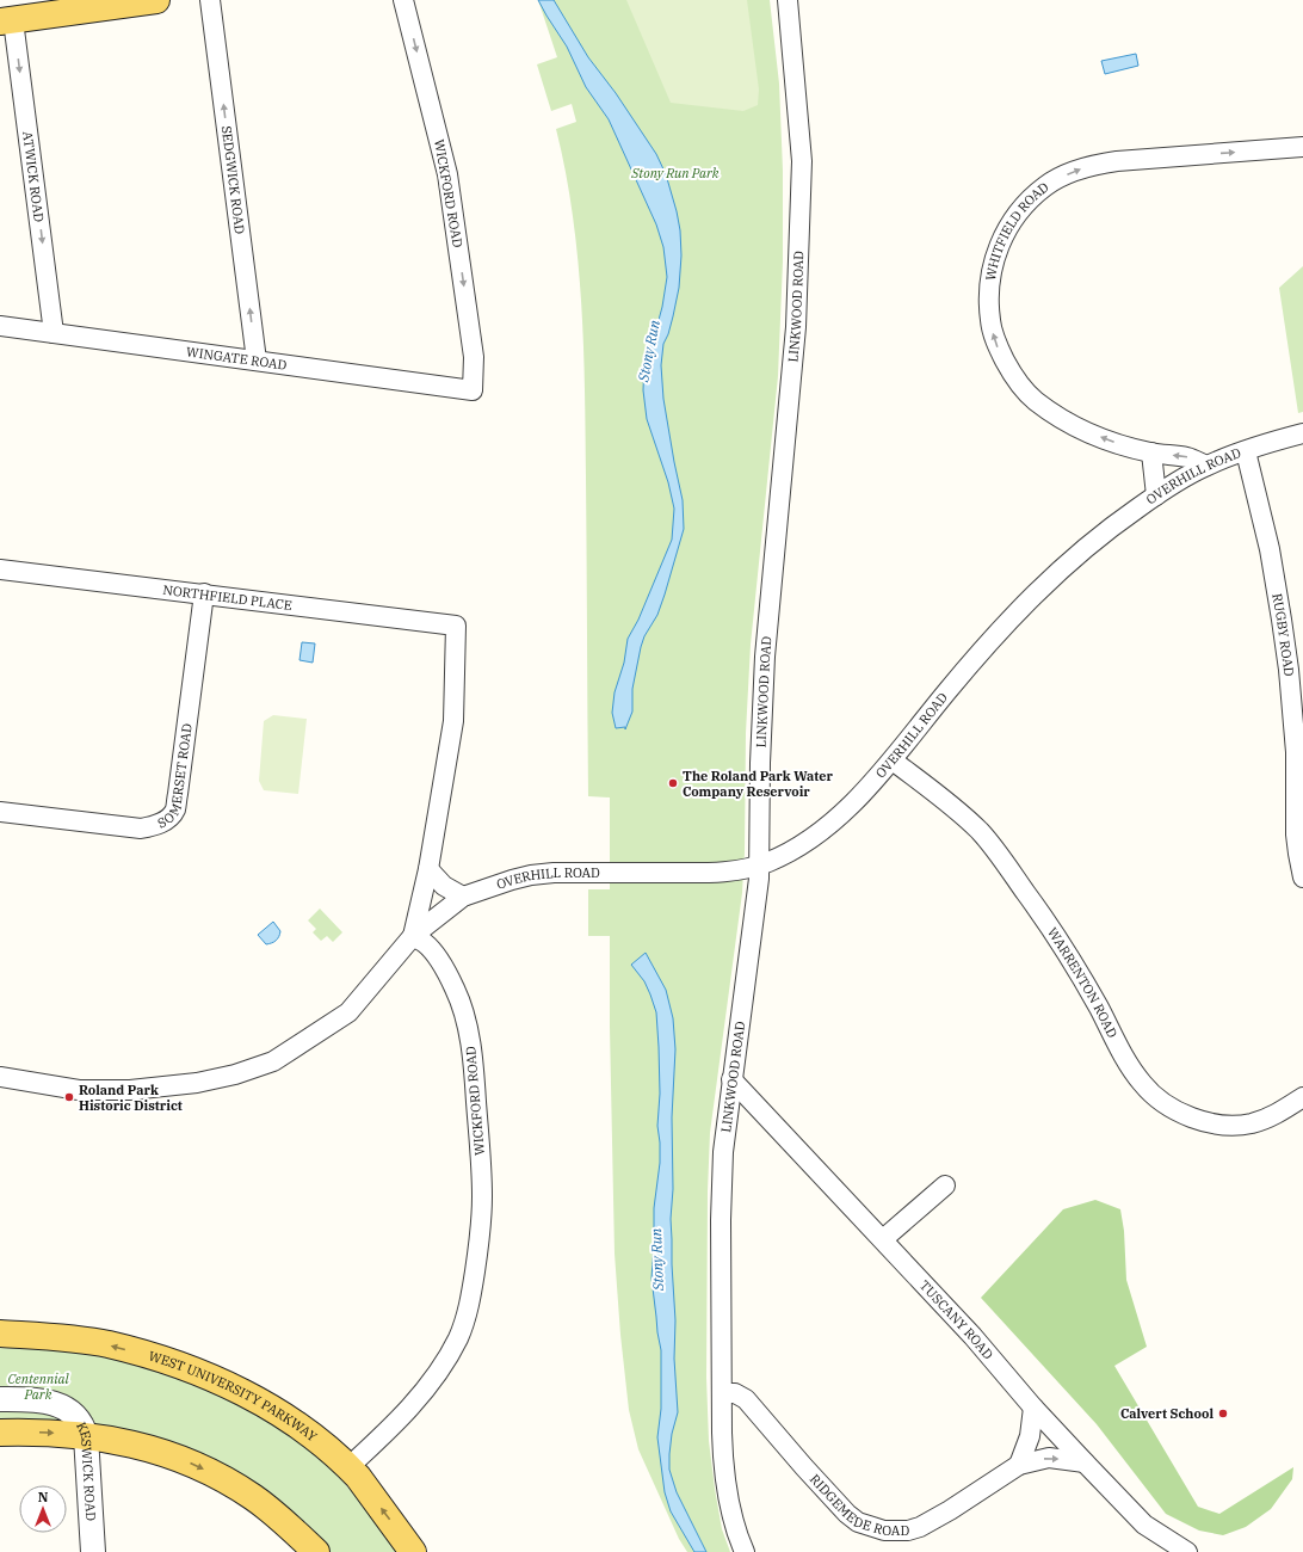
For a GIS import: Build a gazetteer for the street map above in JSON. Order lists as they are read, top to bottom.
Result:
{
  "streets": {
    "main road": ["WEST UNIVERSITY PARKWAY"],
    "street": [
      "ATWICK ROAD",
      "SEDGWICK ROAD",
      "WICKFORD ROAD",
      "WHITFIELD ROAD",
      "LINKWOOD ROAD",
      "WINGATE ROAD",
      "OVERHILL ROAD",
      "NORTHFIELD PLACE",
      "RUGBY ROAD",
      "SOMERSET ROAD",
      "WARRENTON ROAD",
      "TUSCANY ROAD",
      "KESWICK ROAD",
      "RIDGEMEDE ROAD"
    ]
  },
  "crossings": [
    ["ATWICK ROAD", "WINGATE ROAD"],
    ["SEDGWICK ROAD", "WINGATE ROAD"],
    ["WICKFORD ROAD", "WINGATE ROAD"],
    ["WICKFORD ROAD", "OVERHILL ROAD"],
    ["WICKFORD ROAD", "WEST UNIVERSITY PARKWAY"],
    ["WHITFIELD ROAD", "OVERHILL ROAD"],
    ["LINKWOOD ROAD", "OVERHILL ROAD"],
    ["LINKWOOD ROAD", "TUSCANY ROAD"],
    ["LINKWOOD ROAD", "RIDGEMEDE ROAD"],
    ["OVERHILL ROAD", "RUGBY ROAD"],
    ["OVERHILL ROAD", "WARRENTON ROAD"],
    ["NORTHFIELD PLACE", "SOMERSET ROAD"],
    ["TUSCANY ROAD", "RIDGEMEDE ROAD"]
  ],
  "one_way": ["ATWICK ROAD", "SEDGWICK ROAD", "WICKFORD ROAD"],
  "water": ["Stony Run"],
  "parks": ["Stony Run Park", "Centennial Park"],
  "places": ["The Roland Park Water Company Reservoir", "Roland Park Historic District", "Calvert School"],
  "north": "top"
}
